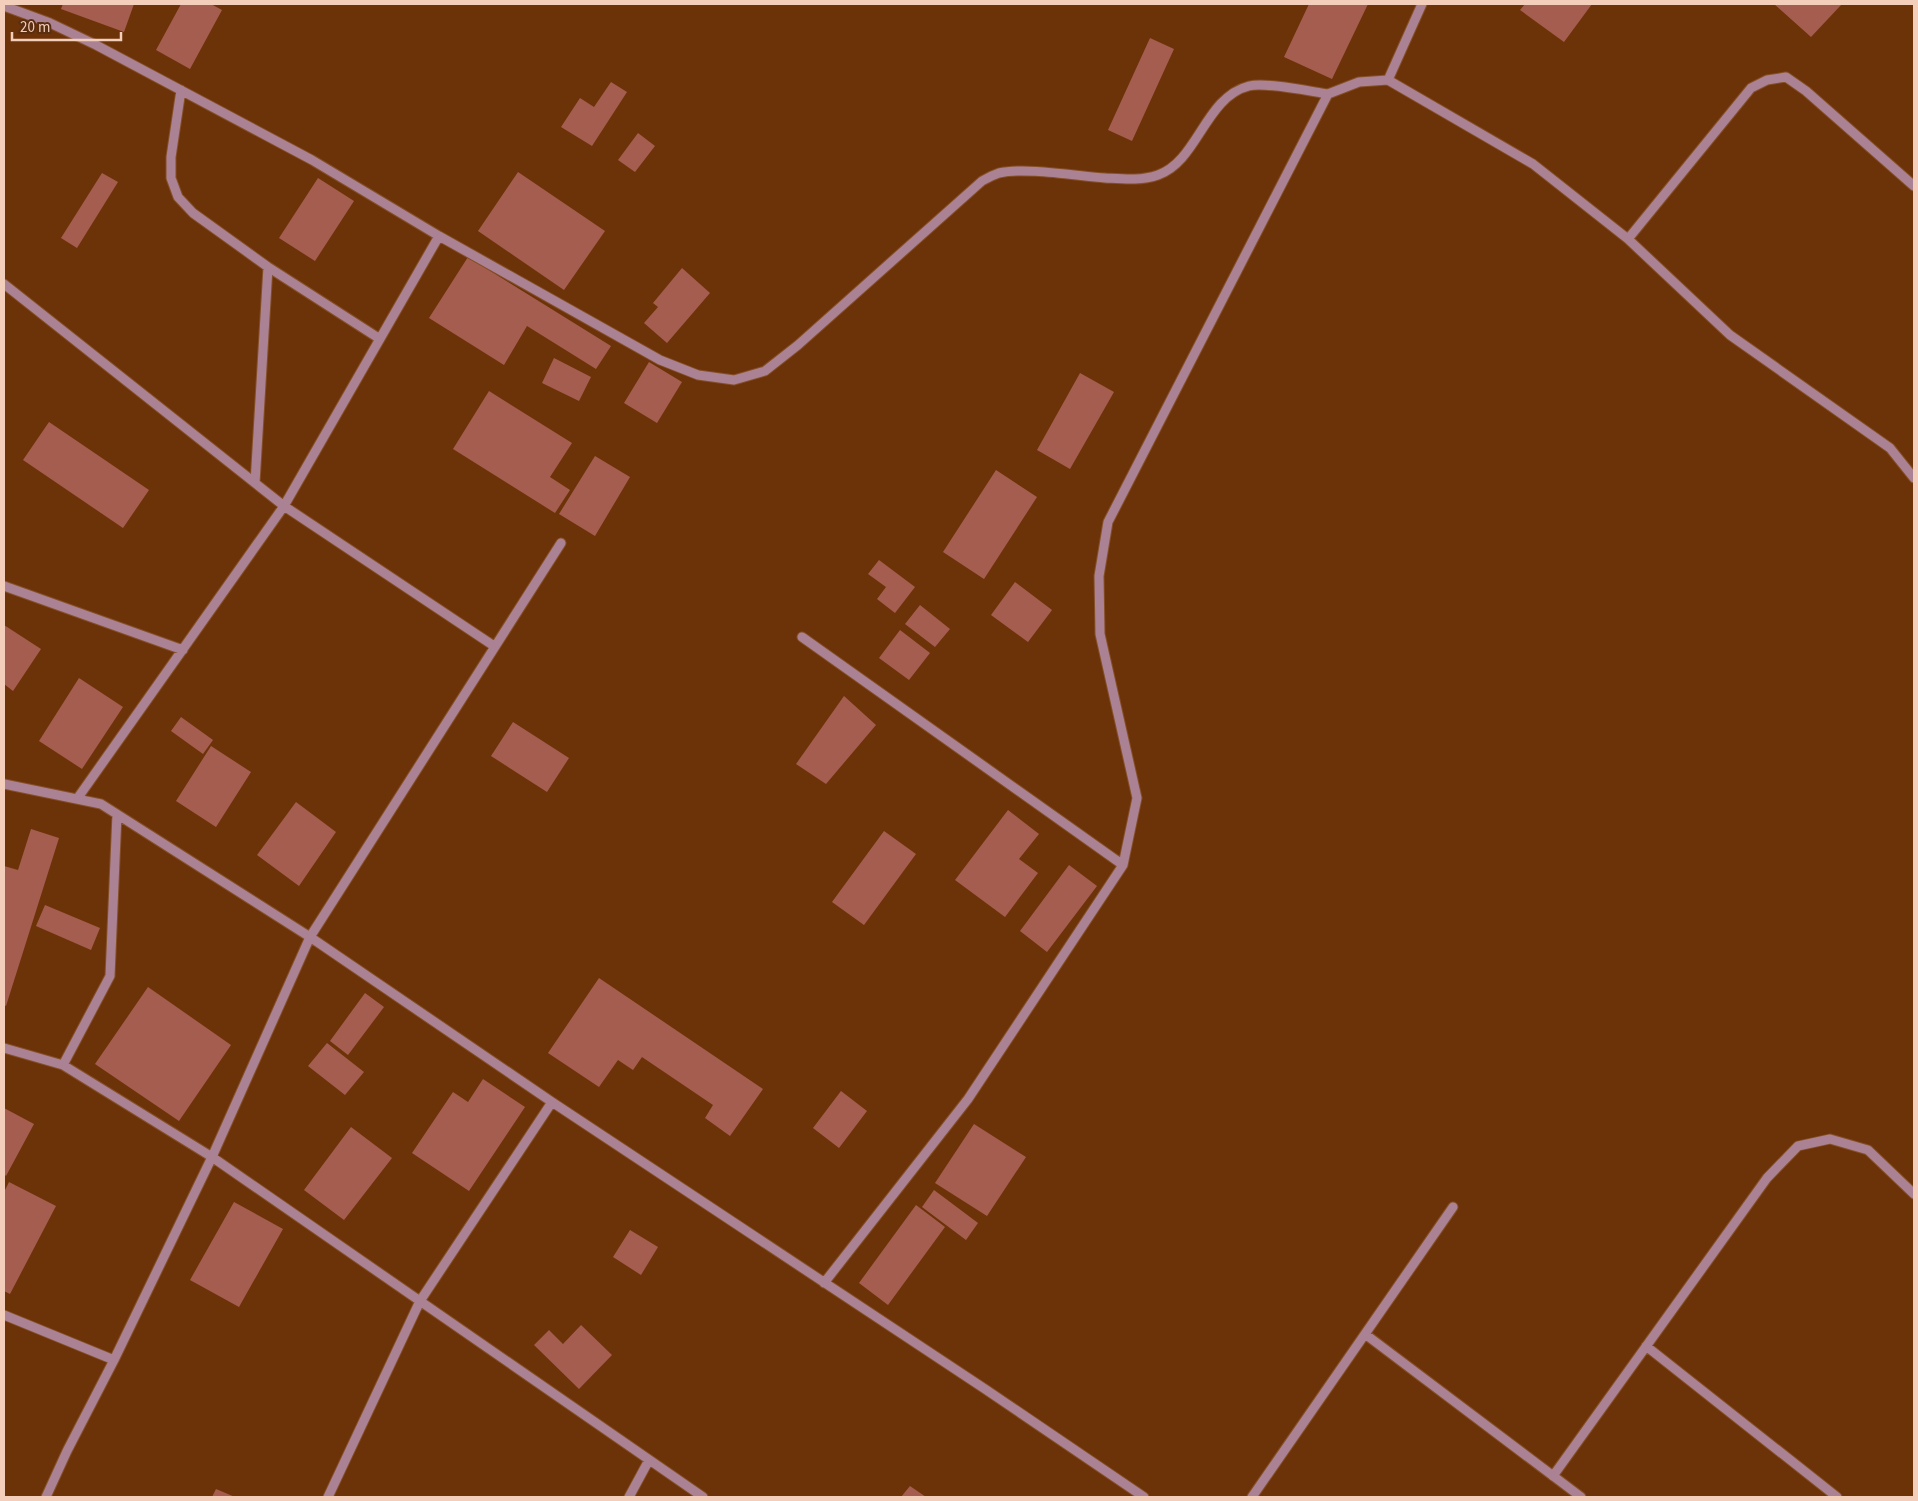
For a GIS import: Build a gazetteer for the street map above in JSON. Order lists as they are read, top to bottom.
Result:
{
  "scale_bar": "20 m"
}
